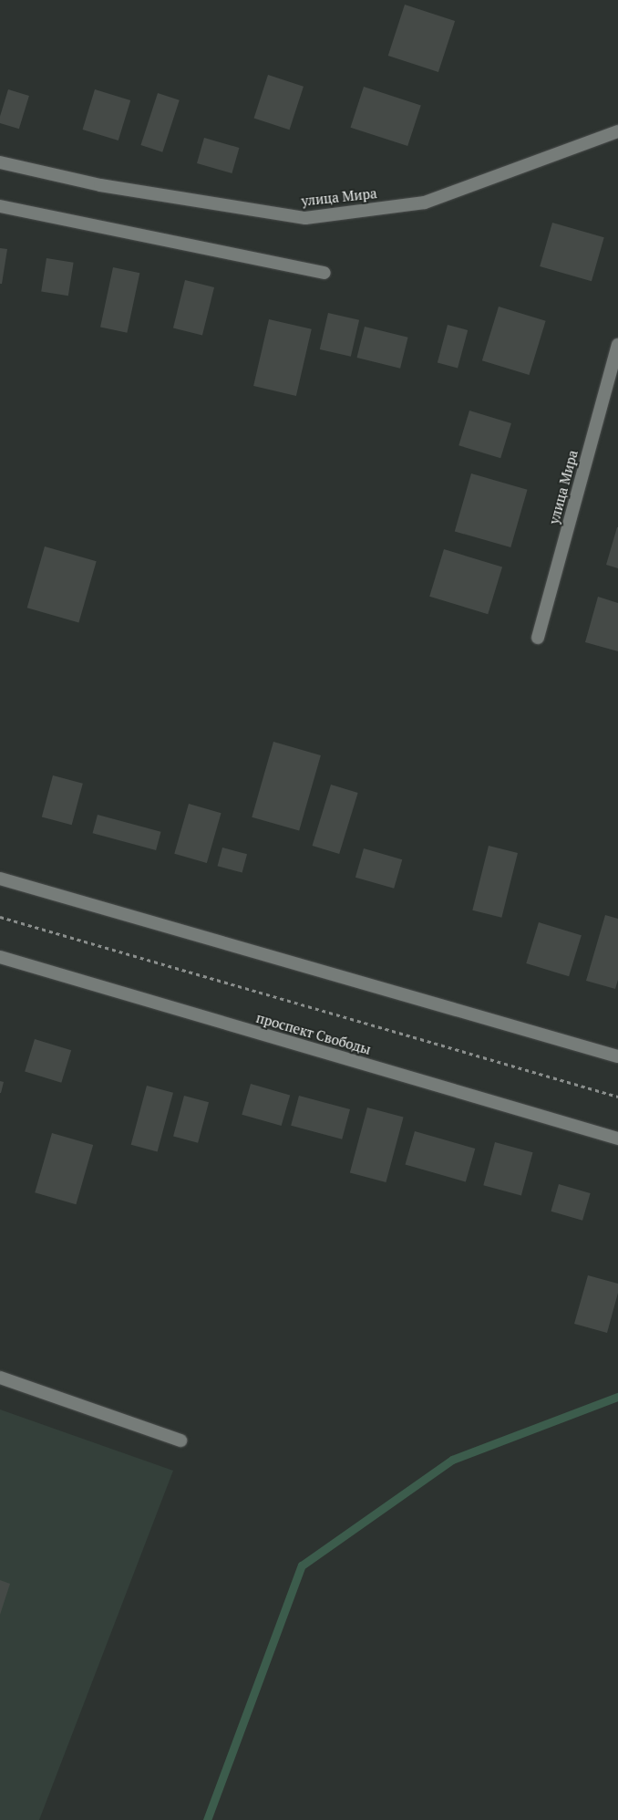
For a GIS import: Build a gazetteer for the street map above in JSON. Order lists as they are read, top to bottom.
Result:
{
  "streets": {
    "street": ["улица Мира", "проспект Свободы"]
  }
}
